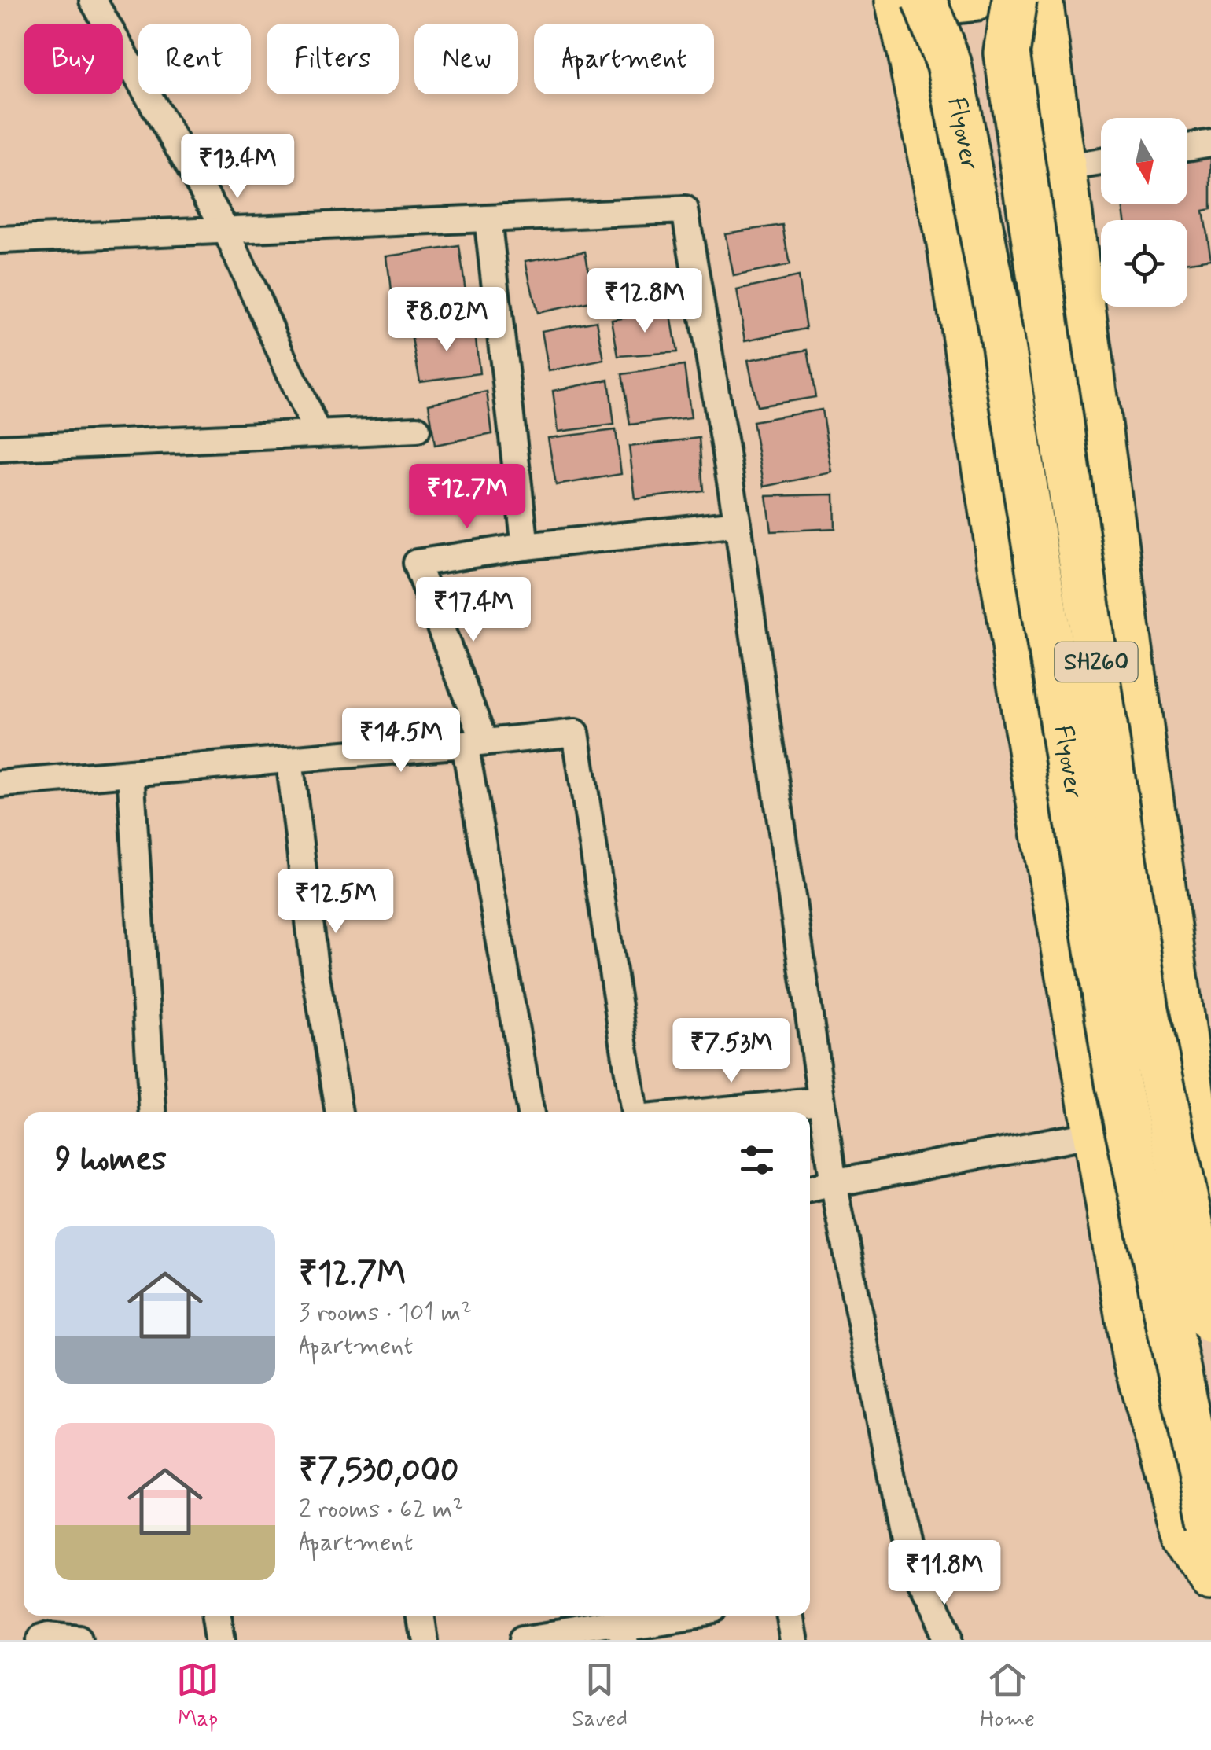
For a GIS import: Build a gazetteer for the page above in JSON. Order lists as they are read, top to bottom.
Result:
{
  "streets": {
    "highway": ["Flyover", "SH260"]
  },
  "north": "bottom",
  "page": {
    "chip": [
      "Buy",
      "Rent",
      "Filters",
      "New",
      "Apartment"
    ],
    "price": [
      "₹13.4M",
      "₹12.8M",
      "₹8.02M",
      "₹12.7M",
      "₹17.4M",
      "₹14.5M",
      "₹12.5M",
      "₹7.53M",
      "₹11.8M"
    ],
    "heading": "9 homes",
    "list": [
      {
        "name": "₹12.7M",
        "note": "3 rooms · 101 m² · Apartment"
      },
      {
        "name": "₹7,530,000",
        "note": "2 rooms · 62 m² · Apartment"
      }
    ],
    "tabs": ["Map", "Saved", "Home"]
  }
}
